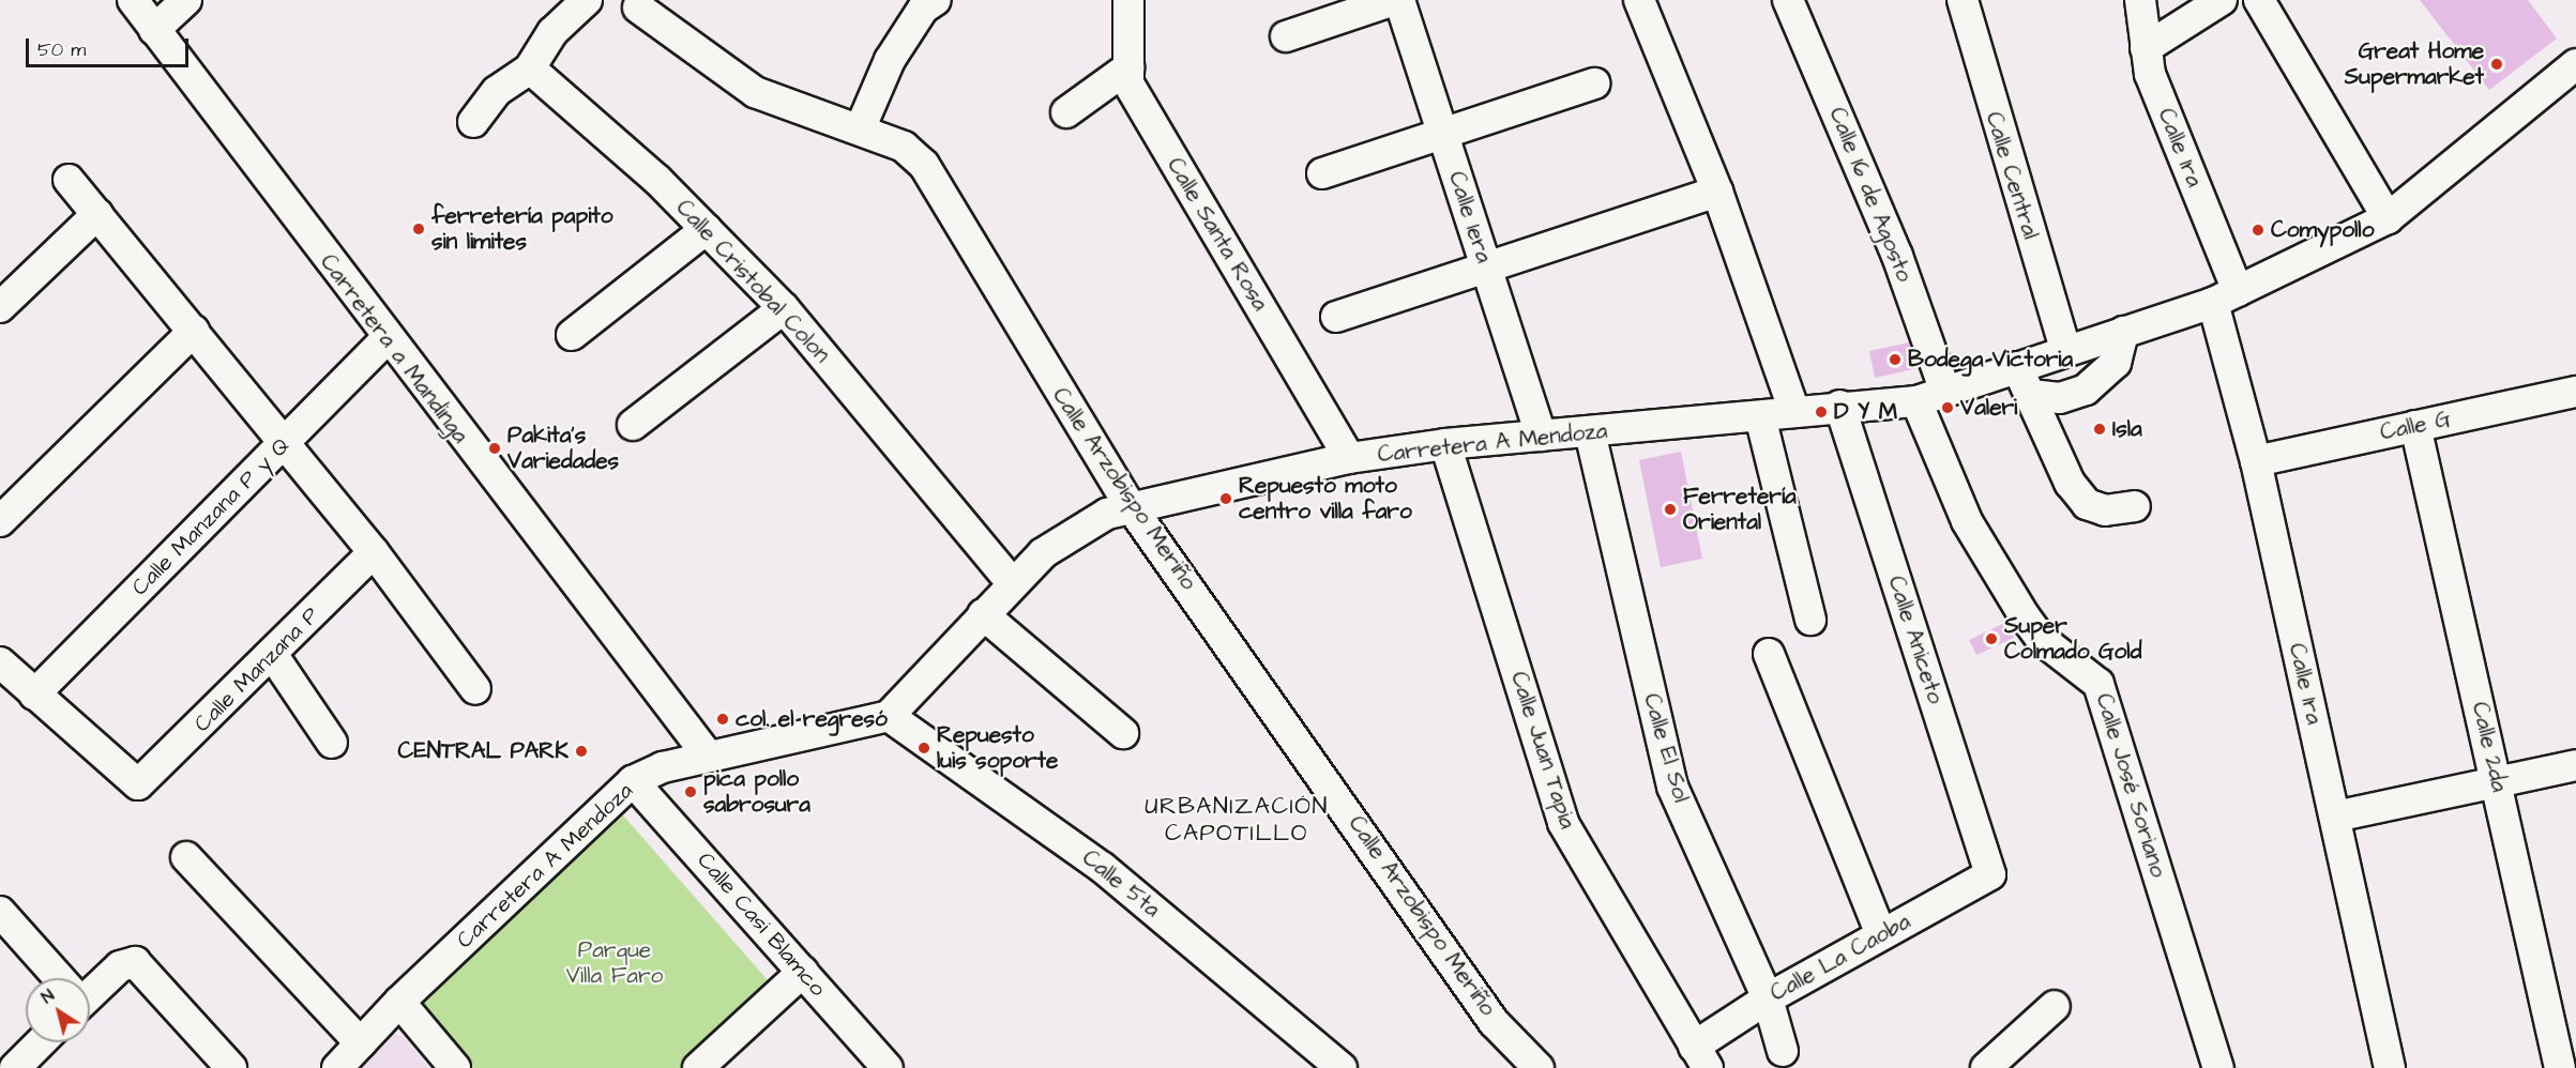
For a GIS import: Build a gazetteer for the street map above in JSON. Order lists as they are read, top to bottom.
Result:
{
  "streets": {
    "street": [
      "Calle 1ra",
      "Calle Central",
      "Calle 16 de Agosto",
      "Calle 1era",
      "Calle Santa Rosa",
      "Calle Cristobal Colon",
      "Carretera a Mandinga",
      "Calle G",
      "Carretera A Mendoza",
      "Calle Arzobispo Meriño",
      "Calle Manzana P y Q",
      "Calle Aniceto",
      "Calle Manzana P",
      "Calle 2da",
      "Calle El Sol",
      "Calle Juan Tapia",
      "Calle José Soriano",
      "Calle 5ta",
      "Calle Casi Blamco",
      "Calle La Caoba"
    ]
  },
  "crossings": [
    ["Calle 1ra", "Calle G"],
    ["Calle 1ra", "Carretera A Mendoza"],
    ["Calle Central", "Carretera A Mendoza"],
    ["Calle 16 de Agosto", "Carretera A Mendoza"],
    ["Calle 1era", "Carretera A Mendoza"],
    ["Calle Santa Rosa", "Carretera A Mendoza"],
    ["Calle Cristobal Colon", "Carretera A Mendoza"],
    ["Carretera a Mandinga", "Carretera A Mendoza"],
    ["Carretera a Mandinga", "Calle Manzana P y Q"],
    ["Calle G", "Calle 2da"],
    ["Carretera A Mendoza", "Calle Arzobispo Meriño"],
    ["Carretera A Mendoza", "Calle Aniceto"],
    ["Carretera A Mendoza", "Calle El Sol"],
    ["Carretera A Mendoza", "Calle Juan Tapia"],
    ["Carretera A Mendoza", "Calle José Soriano"],
    ["Carretera A Mendoza", "Calle 5ta"],
    ["Carretera A Mendoza", "Calle Casi Blamco"],
    ["Calle Manzana P y Q", "Calle Manzana P"],
    ["Calle Aniceto", "Calle La Caoba"],
    ["Calle El Sol", "Calle La Caoba"],
    ["Calle Juan Tapia", "Calle La Caoba"]
  ],
  "districts": ["URBANIZACIÓN CAPOTILLO"],
  "parks": ["Parque Villa Faro"],
  "places": [
    "Great Home Supermarket",
    "ferretería papito sin limites",
    "Comypollo",
    "Bodega Victoria",
    "Valeri",
    "D Y M",
    "Isla",
    "Pakita's Variedades",
    "Repuesto moto centro villa faro",
    "Ferretería Oriental",
    "Super Colmado Gold",
    "col. el regresó",
    "Repuesto luis soporte",
    "CENTRAL PARK",
    "pica pollo sabrosura"
  ],
  "scale_bar": "50 m",
  "north": "top left"
}
